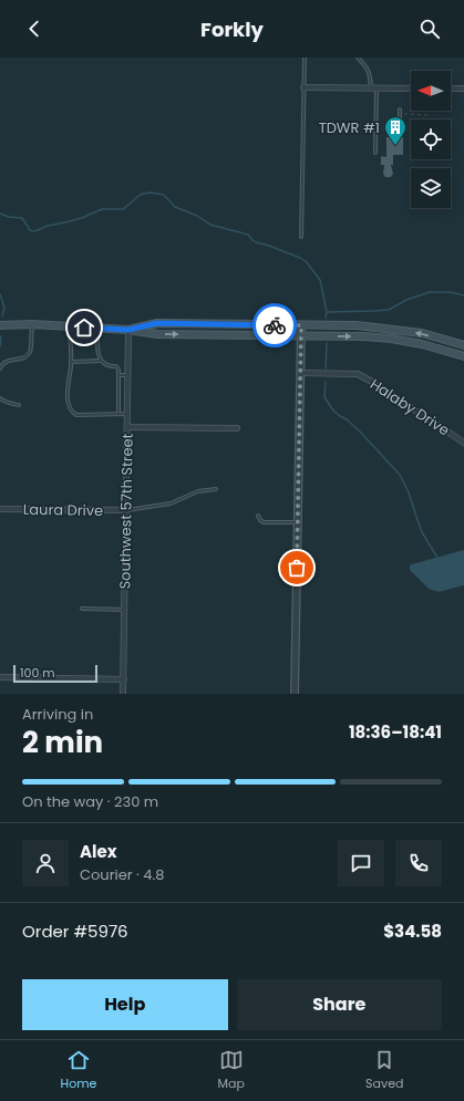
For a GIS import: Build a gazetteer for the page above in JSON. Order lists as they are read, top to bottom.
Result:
{
  "streets": {
    "street": ["Halaby Drive", "Laura Drive", "Southwest 57th Street"]
  },
  "crossings": [
    ["Laura Drive", "Southwest 57th Street"]
  ],
  "places": {
    "building": ["TDWR #1"]
  },
  "scale_bar": "100 m",
  "north": "left",
  "page": {
    "header": "Forkly",
    "scale": "100 m",
    "heading": ["2 min", "Arriving in", "18:36–18:41"],
    "panel": [
      "Alex",
      "Courier · 4.8",
      "Order #5976",
      "$34.58"
    ],
    "bar": "On the way · 230 m",
    "buttons": ["Help", "Share"],
    "tabs": ["Home", "Map", "Saved"]
  }
}
